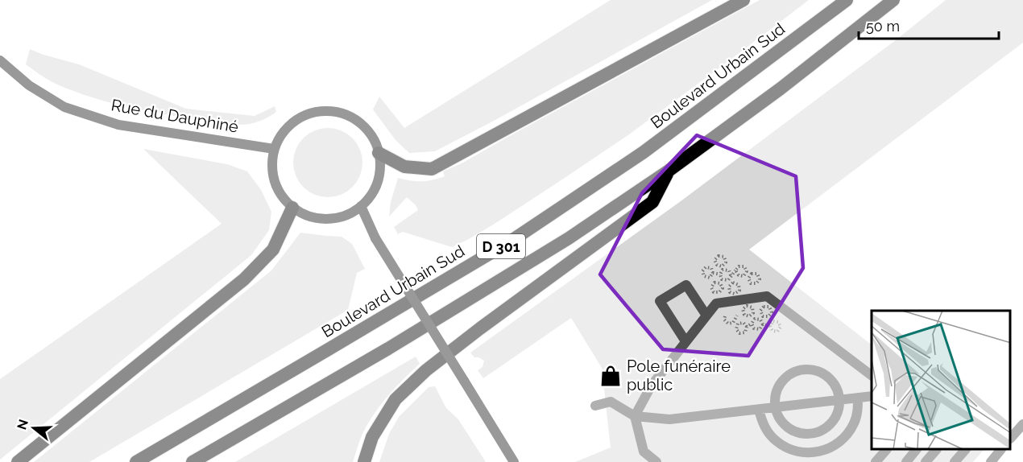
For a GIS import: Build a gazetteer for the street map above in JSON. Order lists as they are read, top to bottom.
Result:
{
  "streets": {
    "highway": ["Boulevard Urbain Sud", "D 301"],
    "main road": ["Rue du Dauphiné"]
  },
  "places": {
    "shop": ["Pole funéraire public"]
  },
  "scale_bar": "50 m",
  "north": "left"
}
